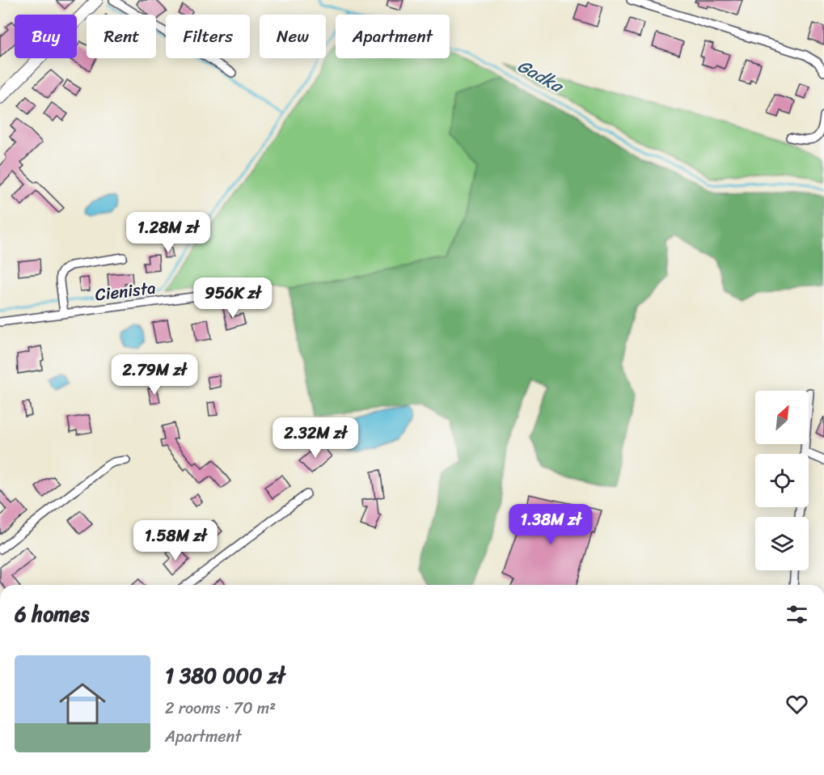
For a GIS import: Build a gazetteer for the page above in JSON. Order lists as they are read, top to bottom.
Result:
{
  "streets": {
    "street": ["Cienista"]
  },
  "water": ["Gadka"],
  "north": "top right",
  "page": {
    "chip": [
      "Buy",
      "Rent",
      "Filters",
      "New",
      "Apartment"
    ],
    "price": [
      "1.28M zł",
      "956K zł",
      "2.79M zł",
      "2.32M zł",
      "1.38M zł",
      "1.58M zł"
    ],
    "heading": "6 homes",
    "list": [
      {
        "name": "1 380 000 zł",
        "note": "2 rooms · 70 m² · Apartment"
      }
    ]
  }
}
